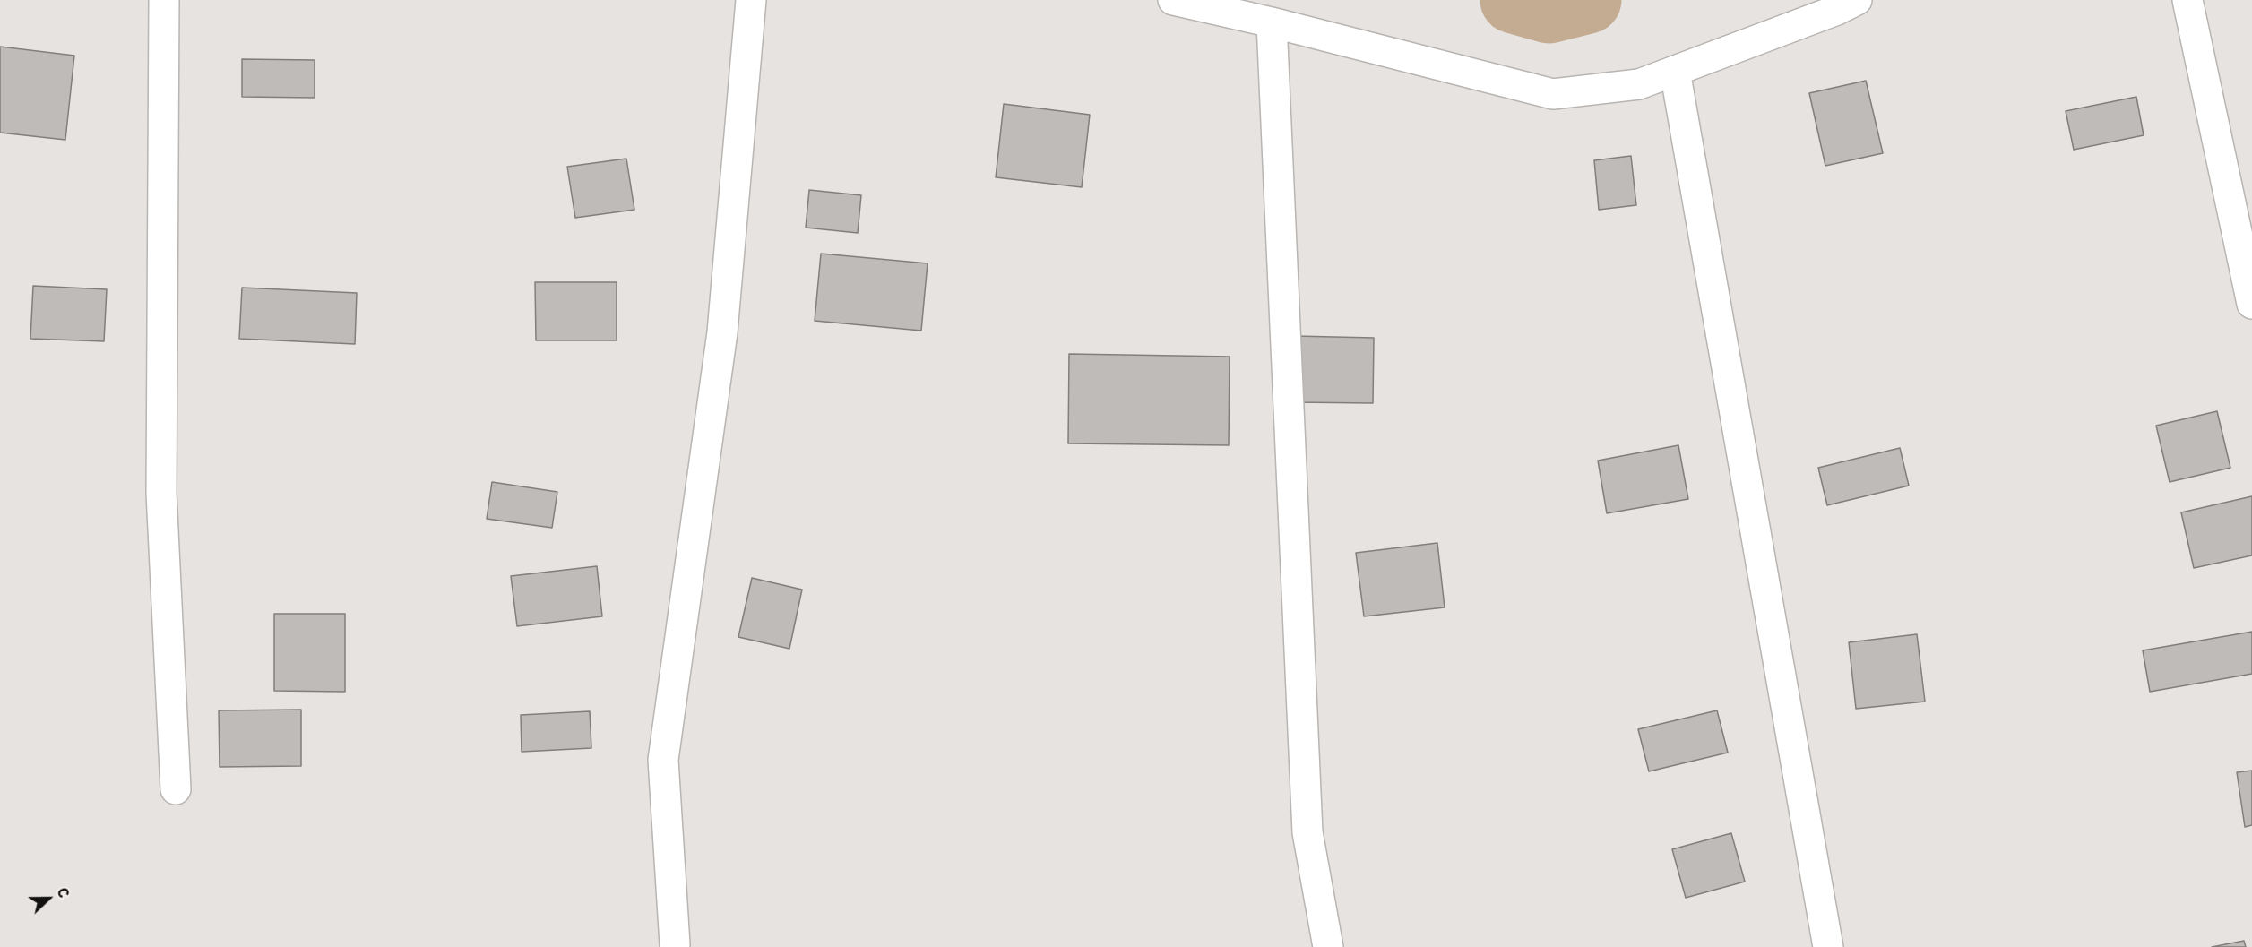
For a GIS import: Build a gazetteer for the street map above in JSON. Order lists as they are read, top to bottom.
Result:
{
  "north": "right"
}
